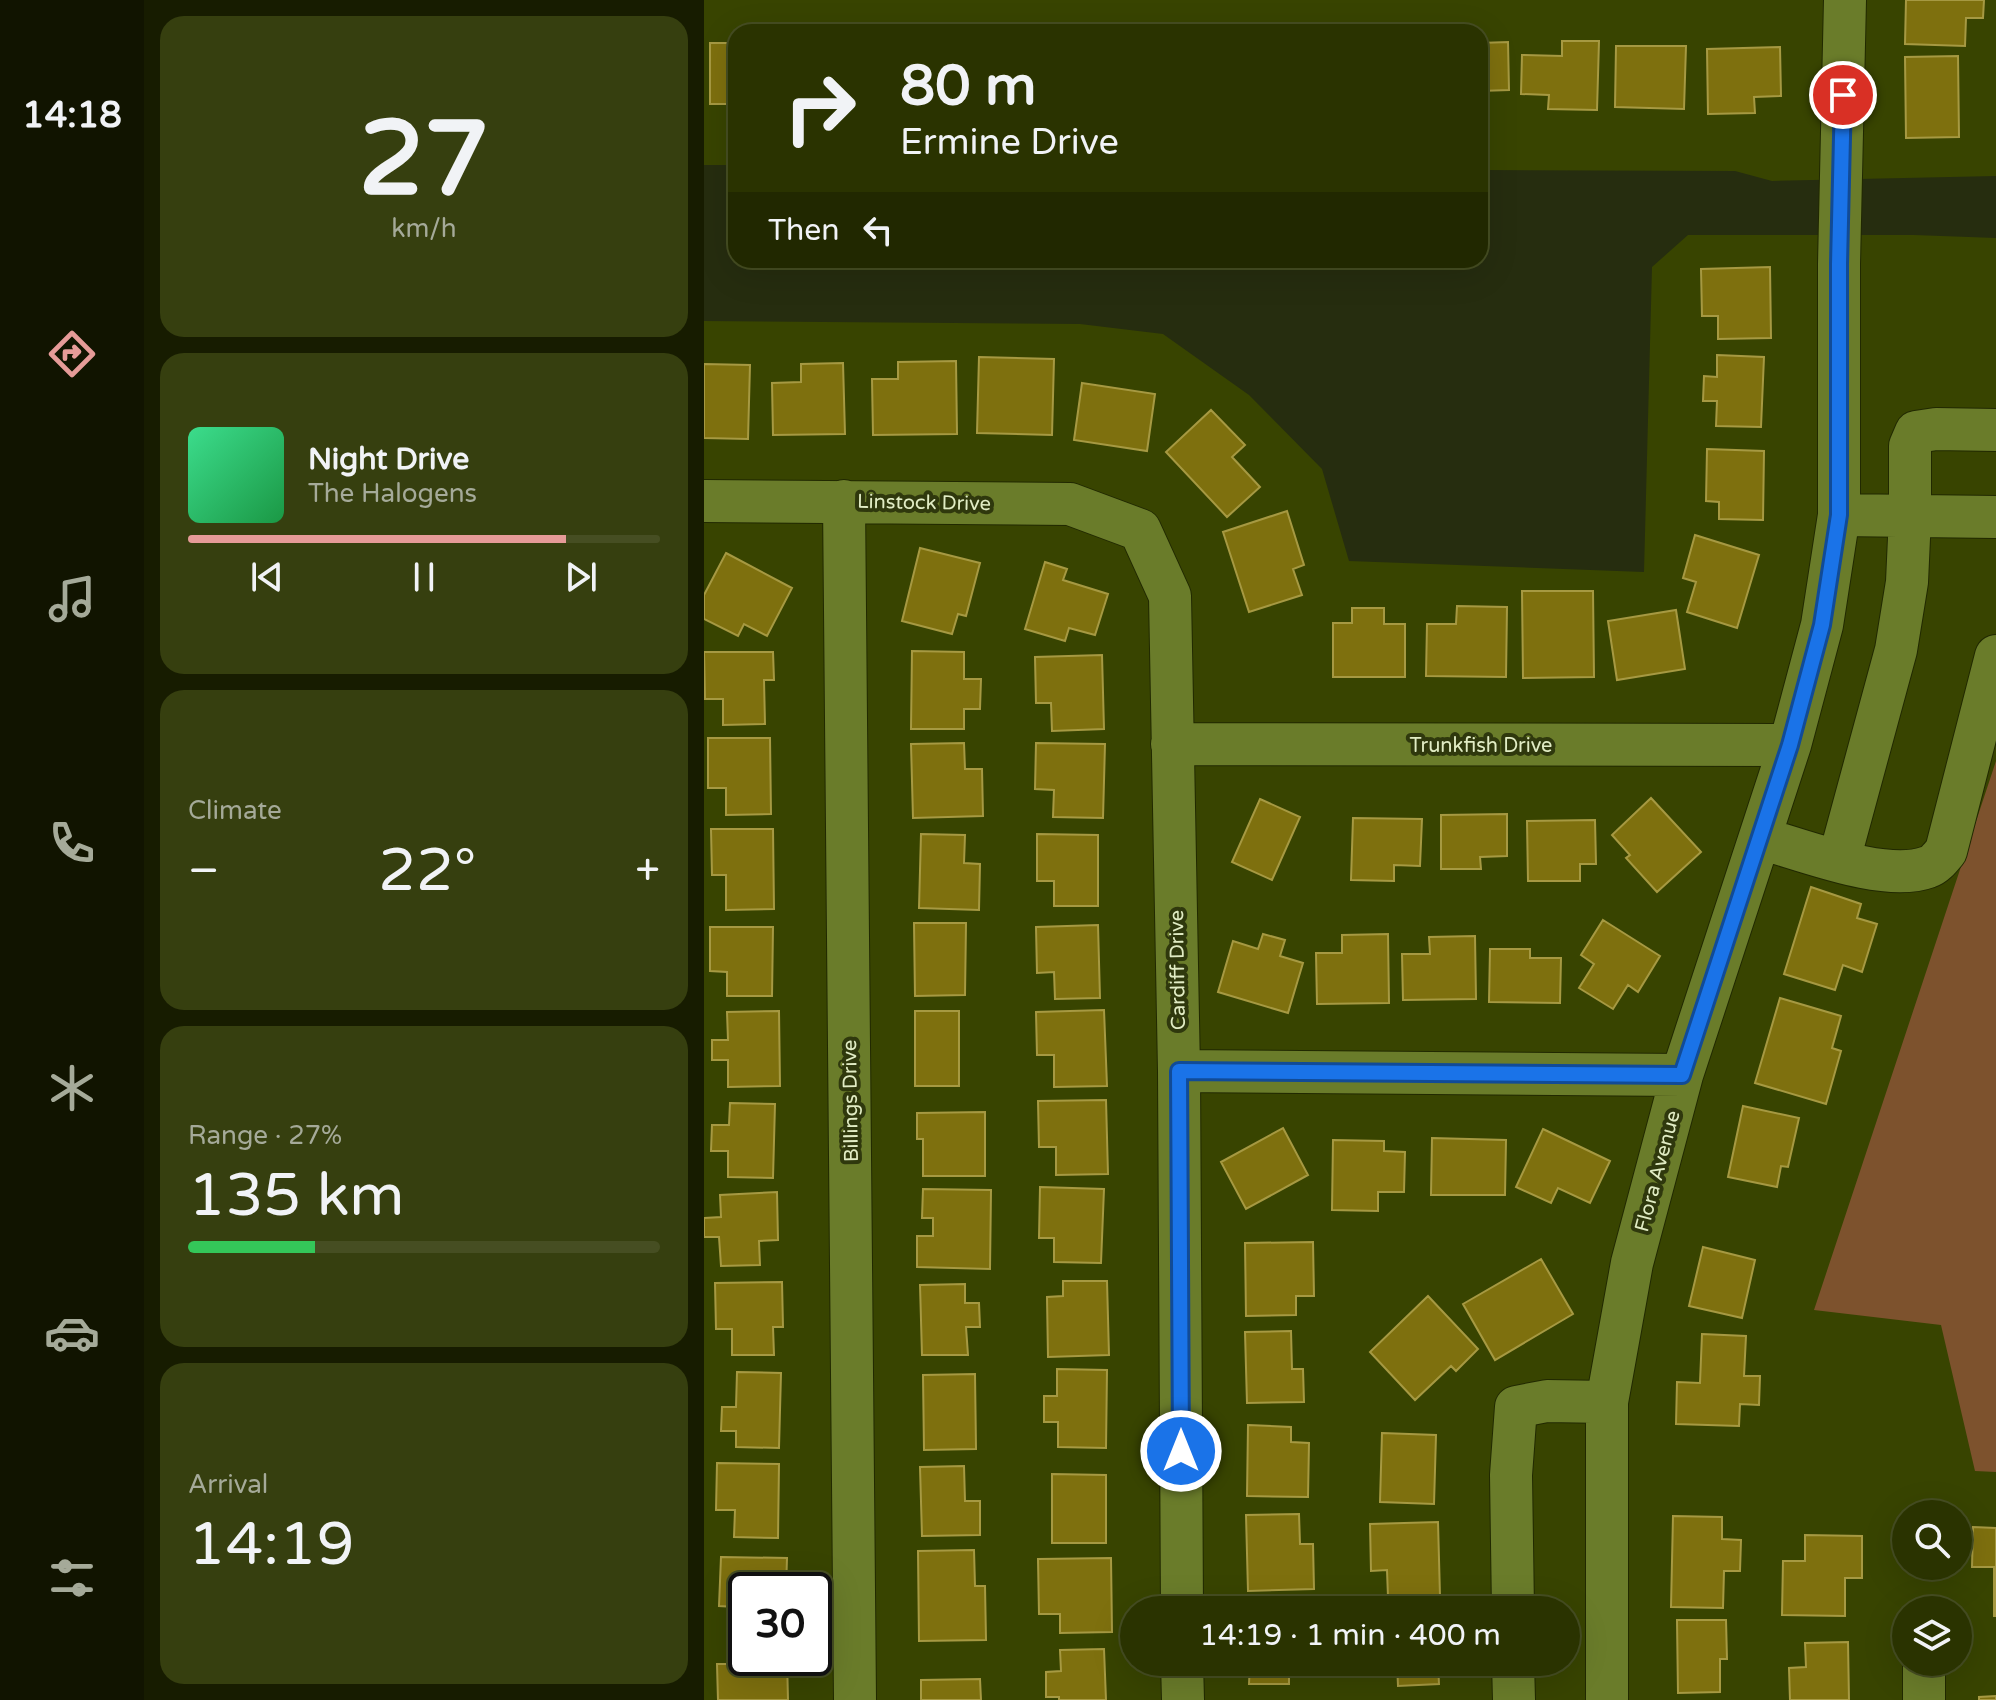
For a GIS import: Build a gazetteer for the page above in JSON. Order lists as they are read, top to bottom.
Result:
{
  "streets": {
    "street": [
      "Linstock Drive",
      "Trunkfish Drive",
      "Cardiff Drive",
      "Billings Drive",
      "Flora Avenue"
    ]
  },
  "crossings": [
    ["Linstock Drive", "Cardiff Drive"],
    ["Linstock Drive", "Billings Drive"],
    ["Trunkfish Drive", "Cardiff Drive"],
    ["Trunkfish Drive", "Flora Avenue"]
  ],
  "page": {
    "tabs": "14:18",
    "tile": [
      ["27", "km/h"],
      "Climate",
      ["Range · 27%", "135 km"],
      ["Arrival", "14:19"]
    ],
    "turn": ["80 m", "Ermine Drive"],
    "then": "Then",
    "song": ["Night Drive", "The Halogens"],
    "heat": ["−", "22°", "+"],
    "limit": "30",
    "trip": "14:19 · 1 min · 400 m"
  }
}
